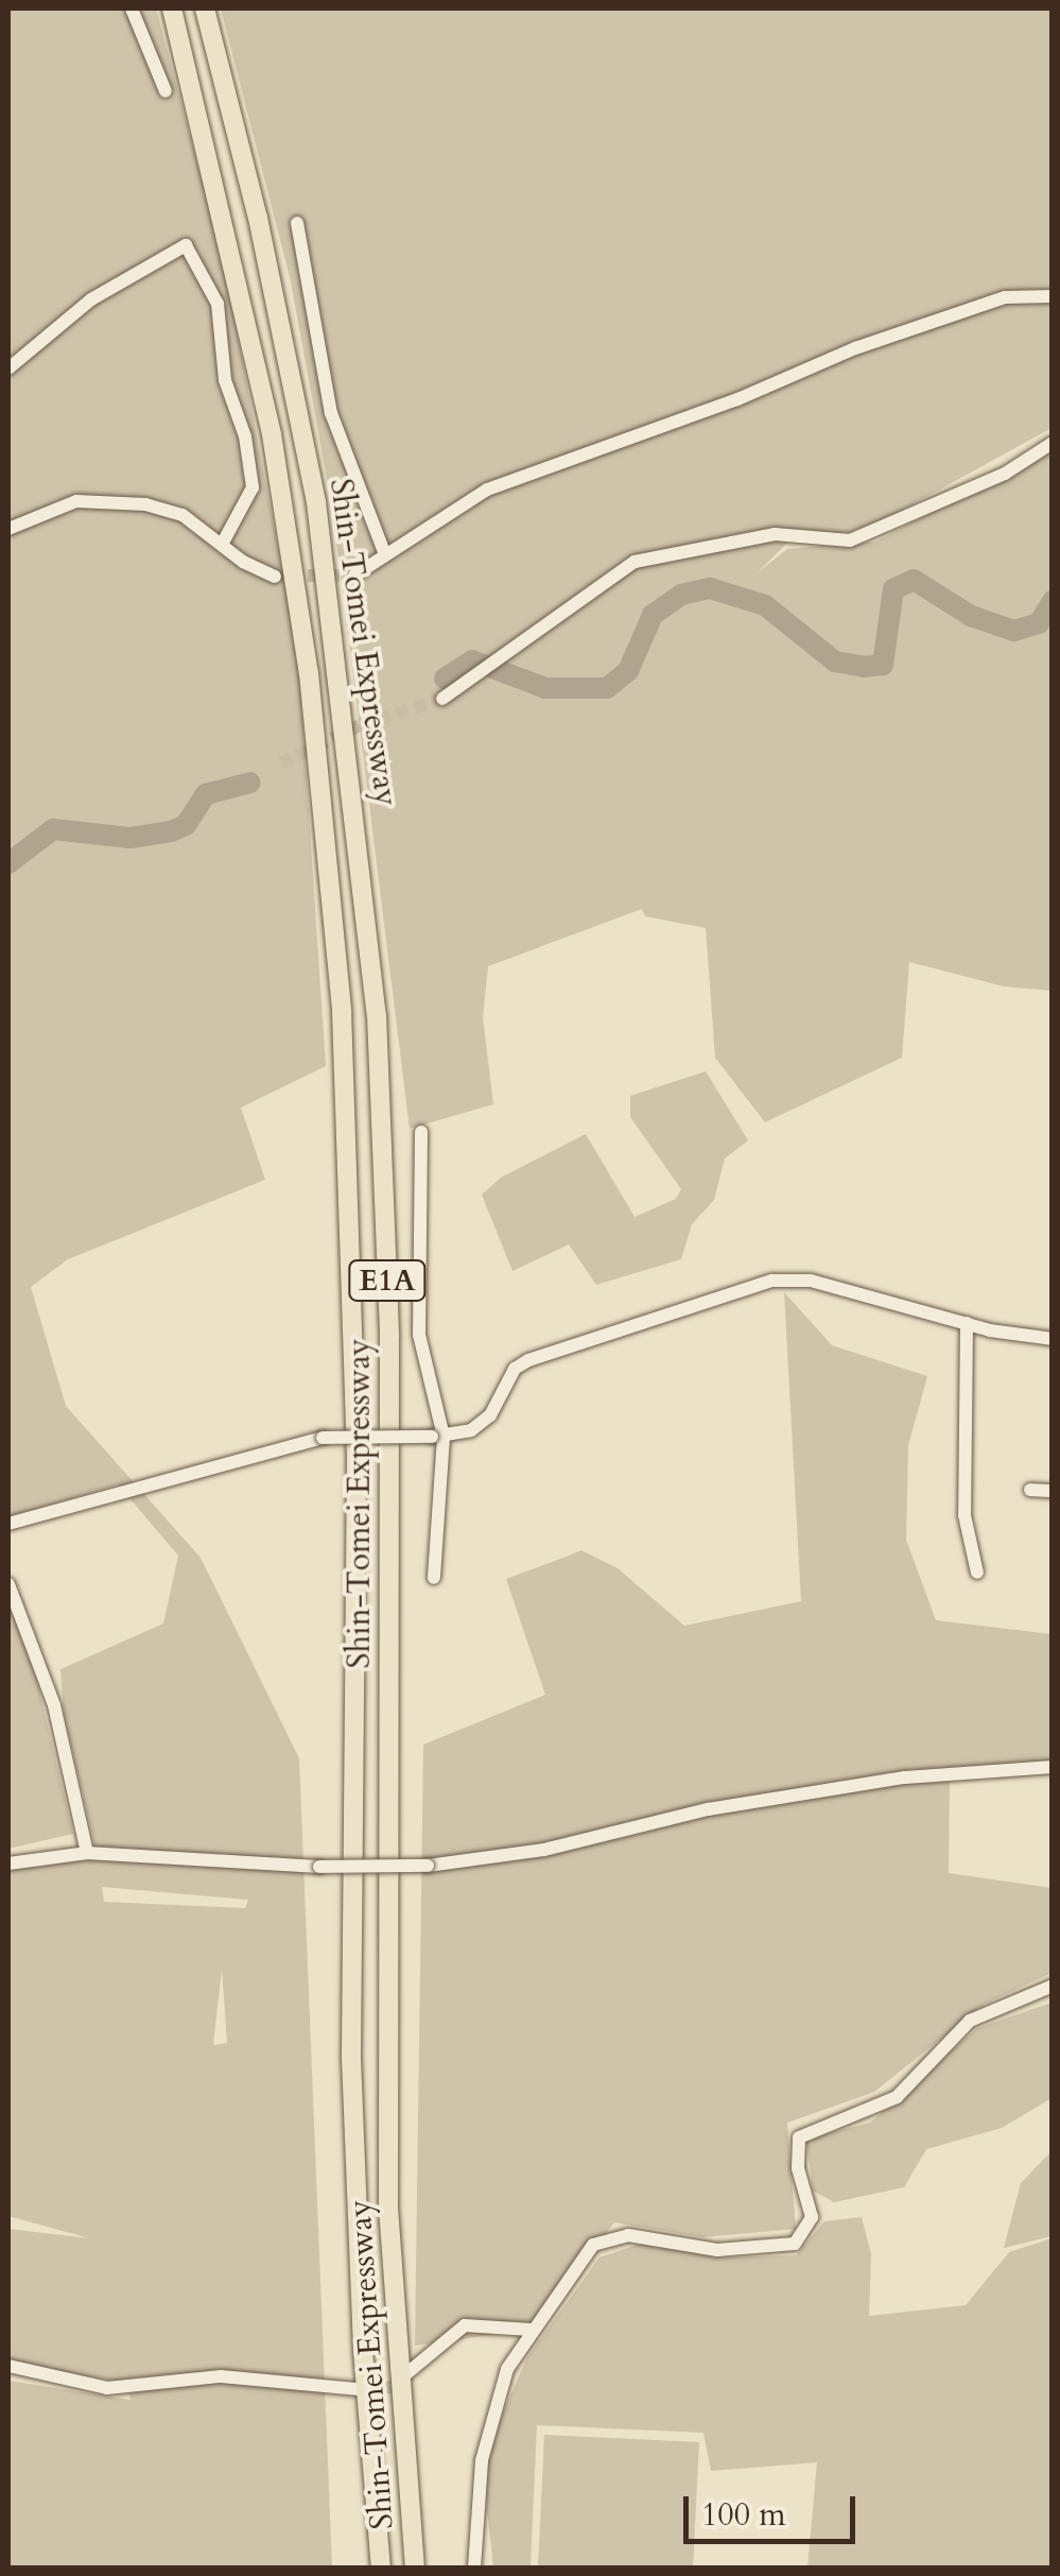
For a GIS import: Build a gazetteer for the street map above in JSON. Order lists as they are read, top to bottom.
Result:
{
  "streets": {
    "highway": ["Shin-Tomei Expressway", "E1A"]
  },
  "scale_bar": "100 m"
}
